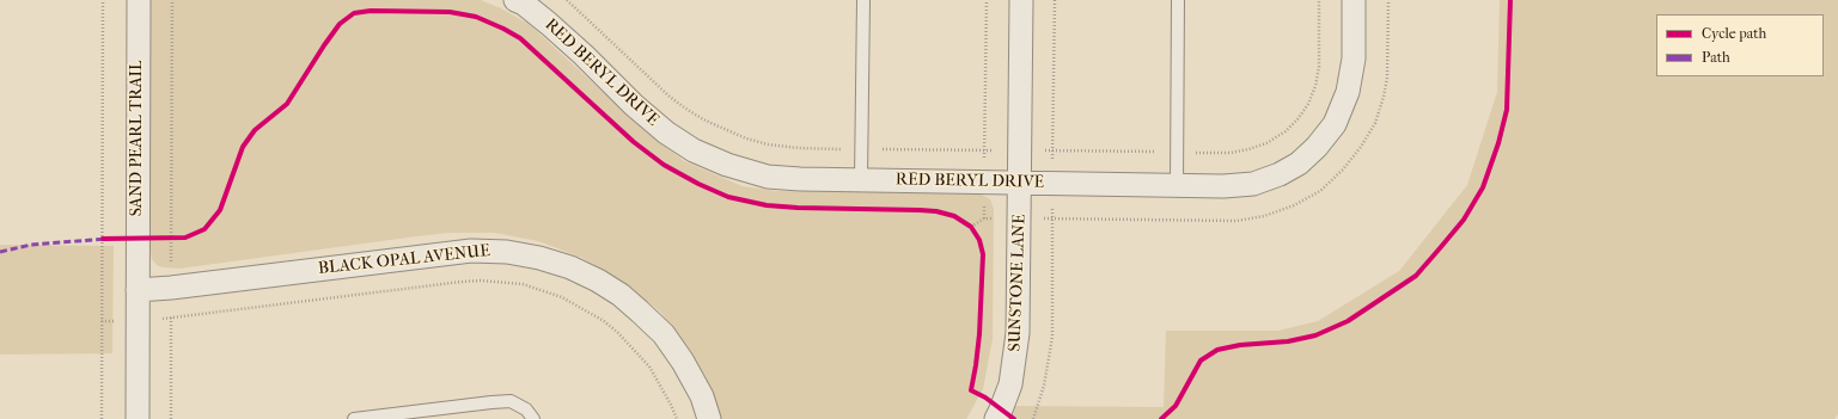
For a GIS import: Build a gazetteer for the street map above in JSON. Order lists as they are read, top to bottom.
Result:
{
  "streets": {
    "street": [
      "RED BERYL DRIVE",
      "SAND PEARL TRAIL",
      "BLACK OPAL AVENUE",
      "SUNSTONE LANE"
    ]
  },
  "crossings": [
    ["RED BERYL DRIVE", "SUNSTONE LANE"],
    ["SAND PEARL TRAIL", "BLACK OPAL AVENUE"]
  ],
  "legend": ["Cycle path", "Path"]
}
